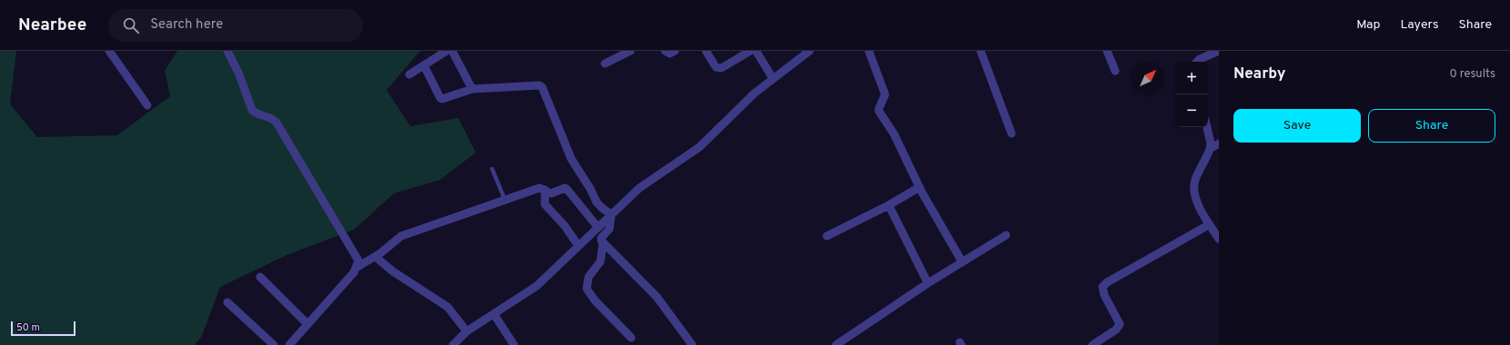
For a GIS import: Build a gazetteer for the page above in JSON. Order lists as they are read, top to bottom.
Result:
{
  "scale_bar": "50 m",
  "north": "top right",
  "page": {
    "header": "Nearbee",
    "search": "Search here",
    "nav": ["Map", "Layers", "Share"],
    "heading": ["Nearby", "0 results"],
    "map_buttons": ["+", "−"],
    "buttons": ["Save", "Share"],
    "scale": "50 m"
  }
}
